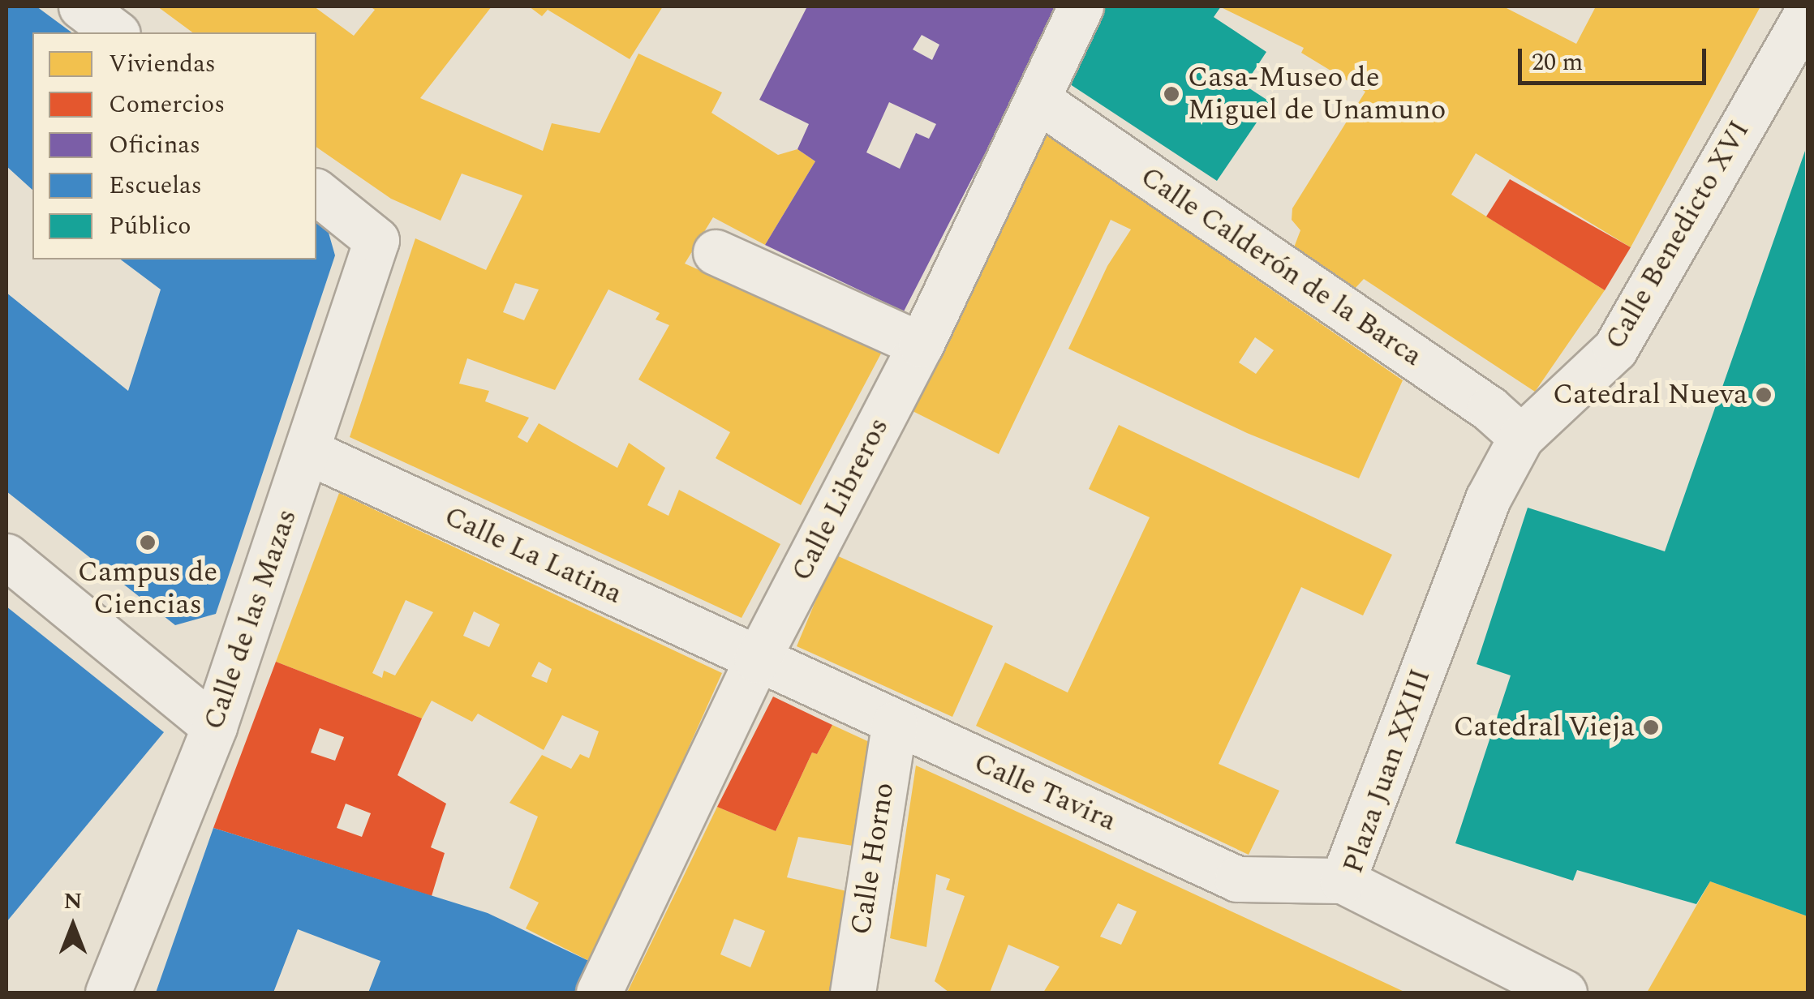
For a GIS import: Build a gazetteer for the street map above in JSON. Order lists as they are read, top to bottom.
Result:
{
  "streets": {
    "street": [
      "Calle Benedicto XVI",
      "Calle Calderón de la Barca",
      "Calle Libreros",
      "Calle La Latina",
      "Calle de las Mazas",
      "Plaza Juan XXIII",
      "Calle Tavira",
      "Calle Horno"
    ]
  },
  "crossings": [
    ["Calle Benedicto XVI", "Calle Calderón de la Barca"],
    ["Calle Benedicto XVI", "Plaza Juan XXIII"],
    ["Calle Calderón de la Barca", "Calle Libreros"],
    ["Calle Calderón de la Barca", "Plaza Juan XXIII"],
    ["Calle Libreros", "Calle La Latina"],
    ["Calle Libreros", "Calle Tavira"],
    ["Calle La Latina", "Calle de las Mazas"],
    ["Calle La Latina", "Calle Tavira"],
    ["Plaza Juan XXIII", "Calle Tavira"],
    ["Calle Tavira", "Calle Horno"]
  ],
  "places": [
    "Casa-Museo de Miguel de Unamuno",
    "Catedral Nueva",
    "Campus de Ciencias",
    "Catedral Vieja"
  ],
  "legend": [
    "Viviendas",
    "Comercios",
    "Oficinas",
    "Escuelas",
    "Público"
  ],
  "scale_bar": "20 m",
  "north": "top"
}
